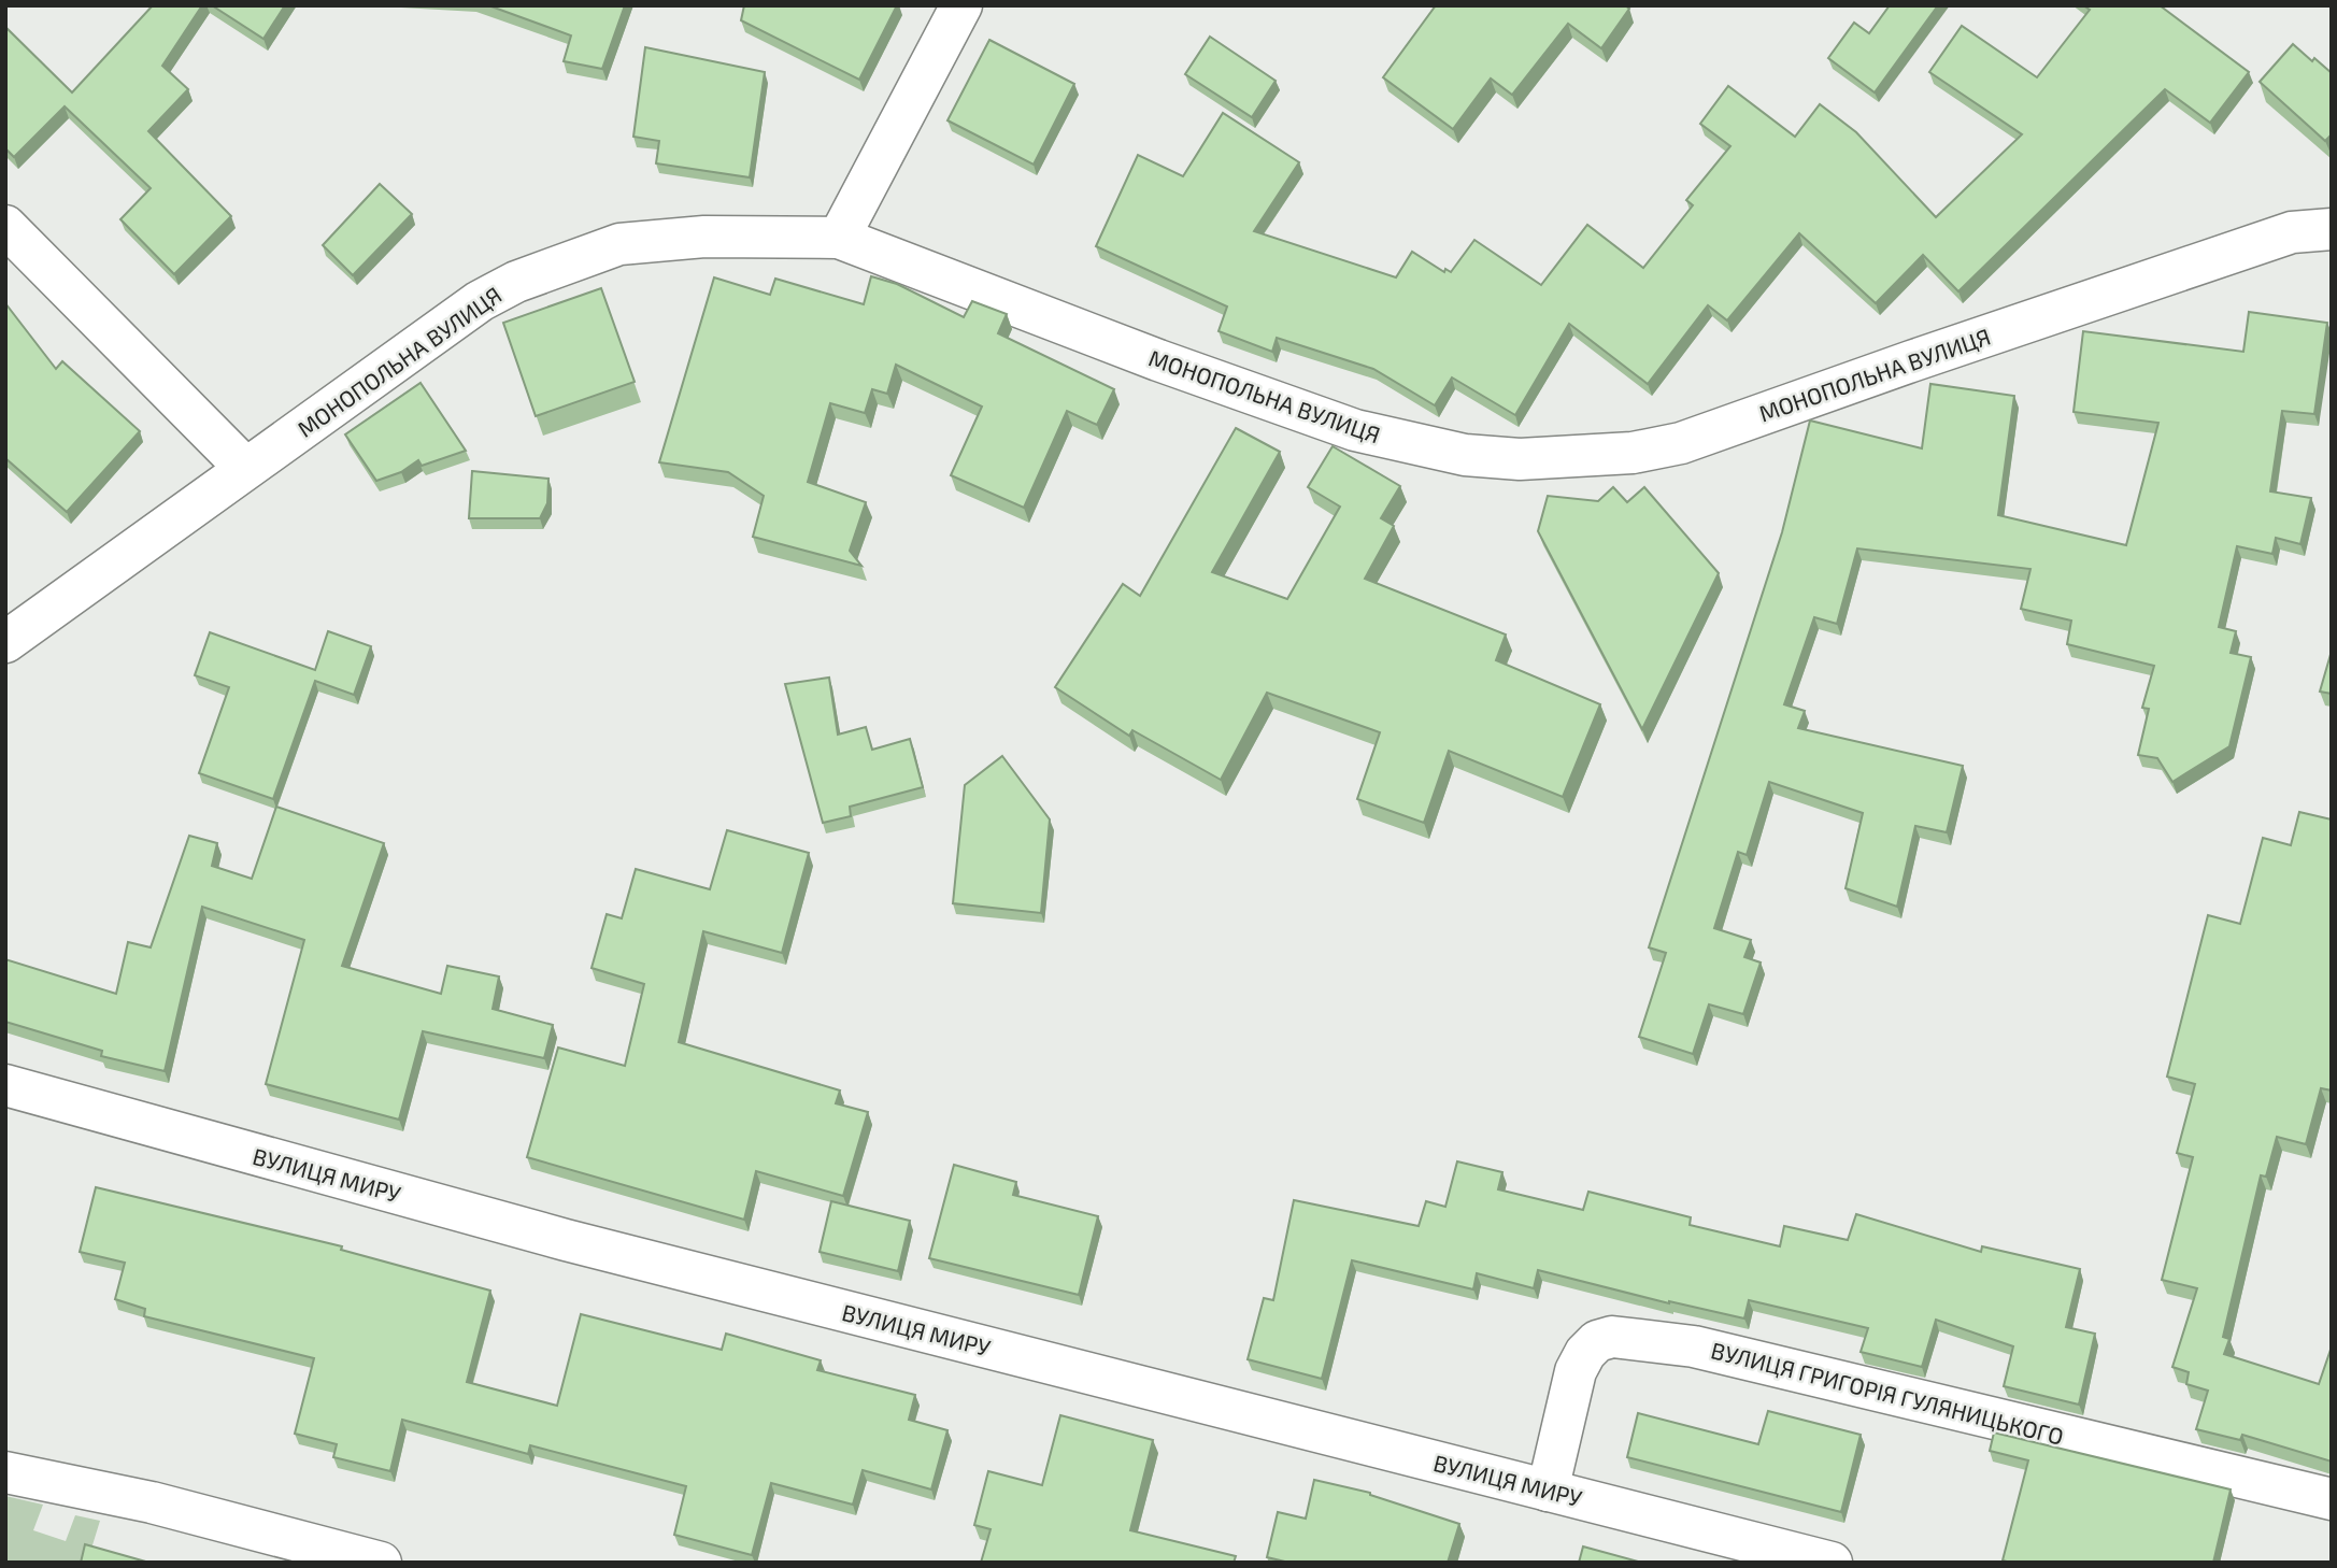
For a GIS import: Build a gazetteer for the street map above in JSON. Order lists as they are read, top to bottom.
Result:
{
  "streets": {
    "street": ["МОНОПОЛЬНА ВУЛИЦЯ", "ВУЛИЦЯ МИРУ", "ВУЛИЦЯ ГРИГОРІЯ ГУЛЯНИЦЬКОГО"]
  },
  "crossings": [
    ["ВУЛИЦЯ МИРУ", "ВУЛИЦЯ ГРИГОРІЯ ГУЛЯНИЦЬКОГО"]
  ]
}
